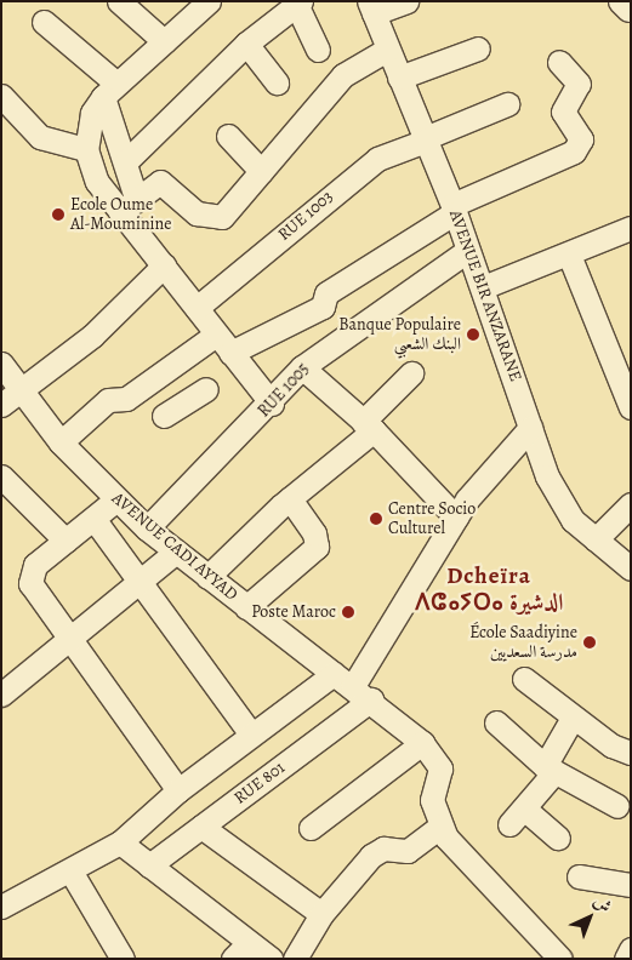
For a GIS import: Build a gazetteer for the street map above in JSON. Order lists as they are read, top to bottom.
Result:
{
  "streets": {
    "street": [
      "RUE 1003",
      "AVENUE BIR ANZARANE",
      "RUE 1005",
      "AVENUE CADI AYYAD",
      "RUE 801"
    ]
  },
  "crossings": [
    ["RUE 1003", "AVENUE BIR ANZARANE"],
    ["AVENUE BIR ANZARANE", "RUE 1005"],
    ["RUE 1005", "AVENUE CADI AYYAD"],
    ["AVENUE CADI AYYAD", "RUE 801"]
  ],
  "districts": ["Dcheïra ⴷⵛⴰⵢⵔⴰ الدشيرة"],
  "places": [
    "Ecole Oume Al-Mouminine",
    "Banque Populaire البنك الشعبي",
    "Centre Socio Culturel",
    "Poste Maroc",
    "École Saadiyine مدرسة السعديين"
  ],
  "north": "top right"
}
